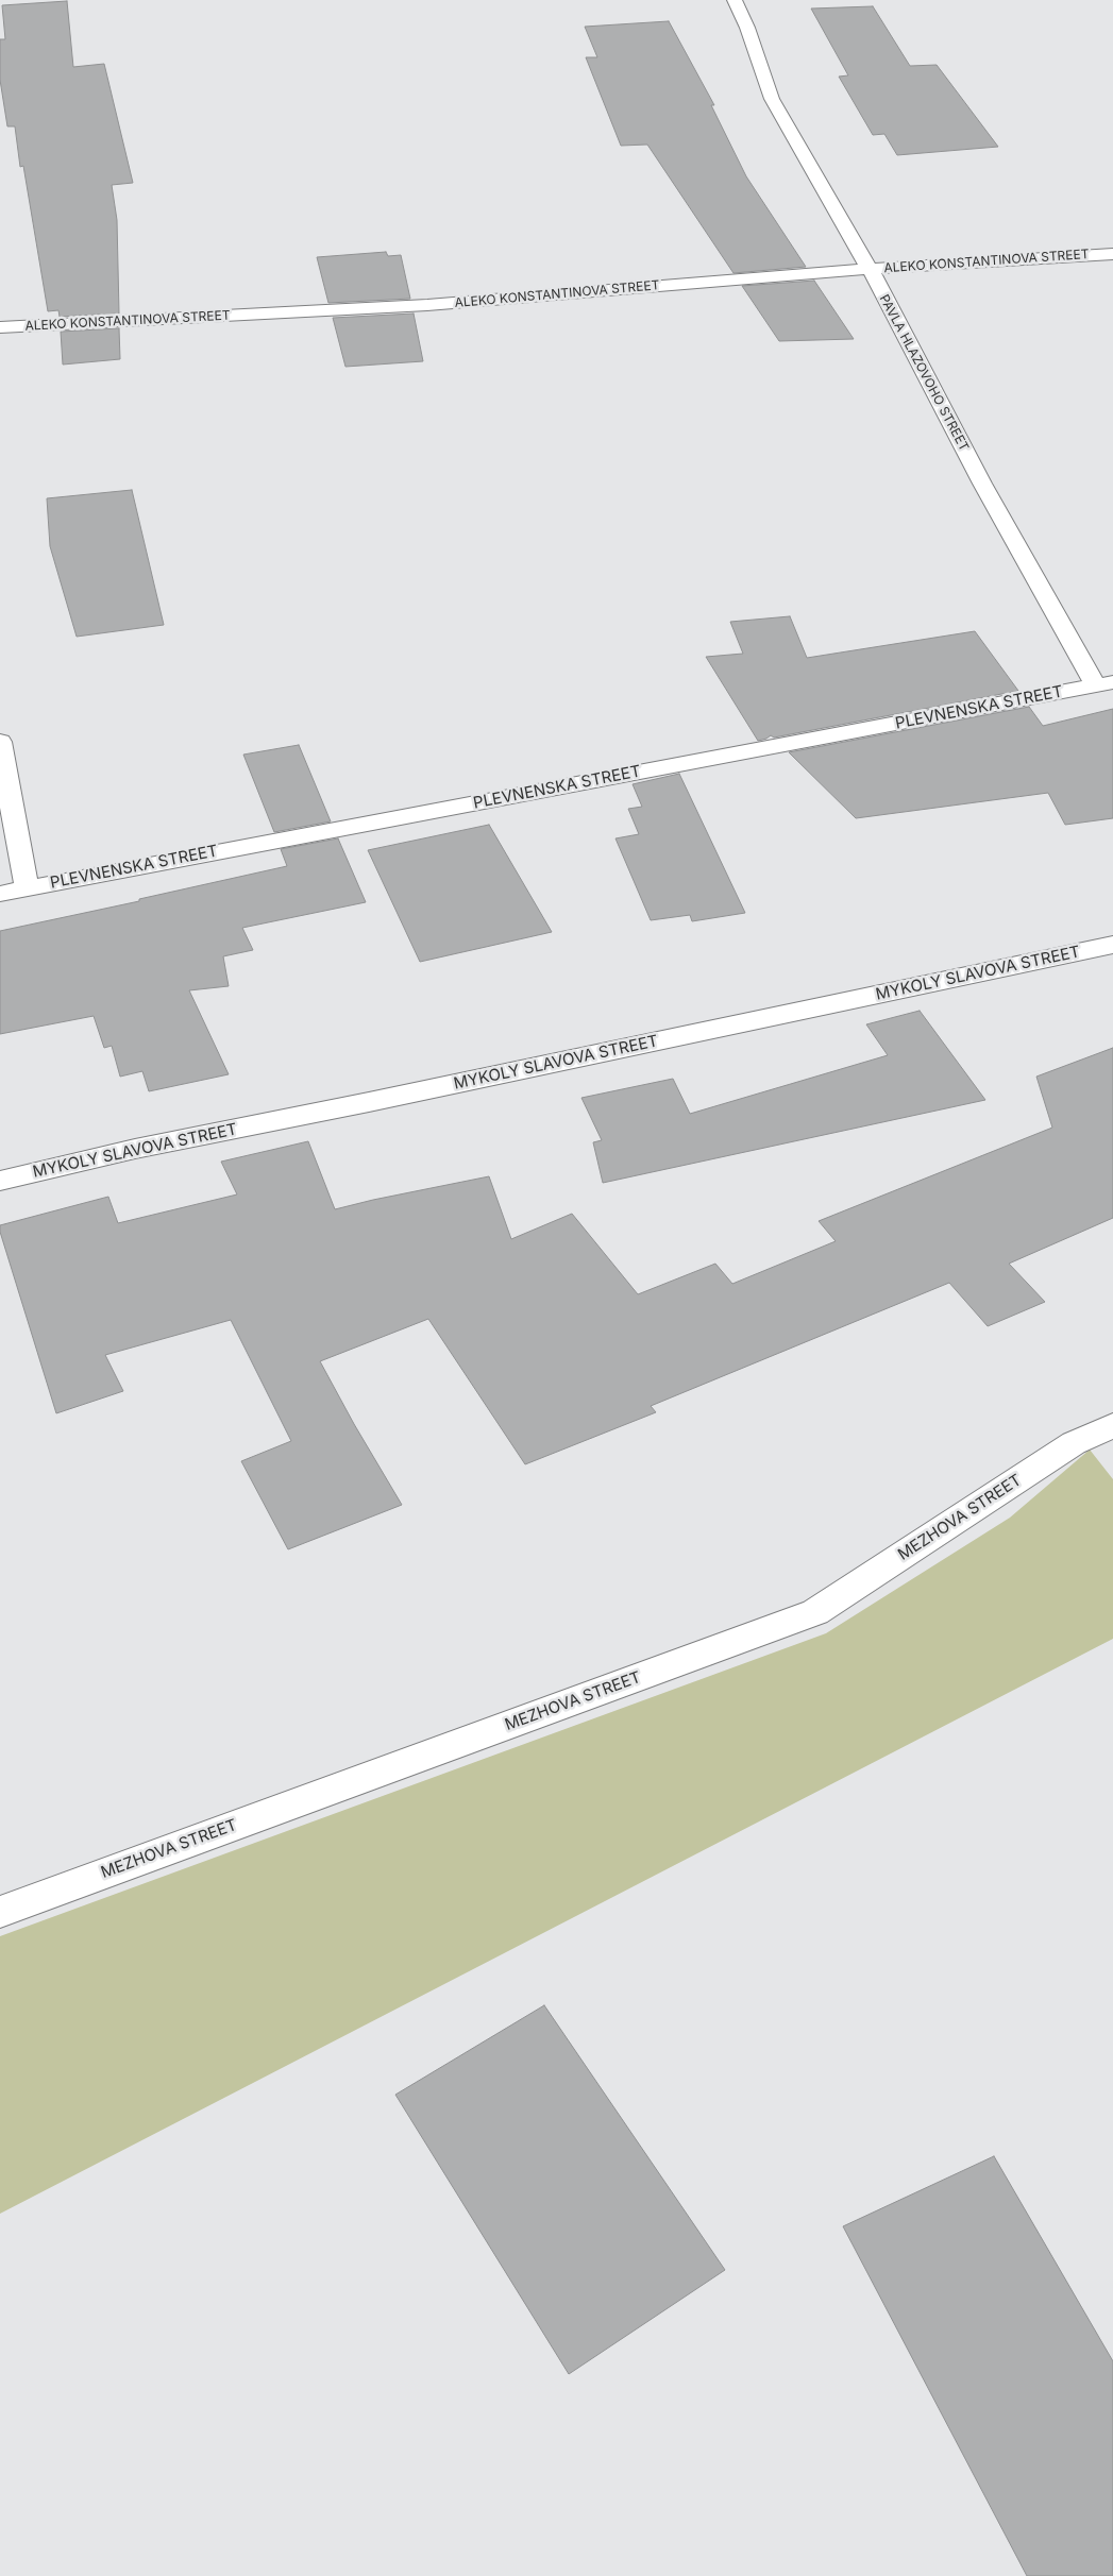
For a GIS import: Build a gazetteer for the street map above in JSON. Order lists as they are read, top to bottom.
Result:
{
  "streets": {
    "street": [
      "ALEKO KONSTANTINOVA STREET",
      "PAVLA HLAZOVOHO STREET",
      "PLEVNENSKA STREET",
      "MYKOLY SLAVOVA STREET",
      "MEZHOVA STREET"
    ]
  },
  "crossings": [
    ["ALEKO KONSTANTINOVA STREET", "PAVLA HLAZOVOHO STREET"],
    ["PAVLA HLAZOVOHO STREET", "PLEVNENSKA STREET"]
  ]
}
